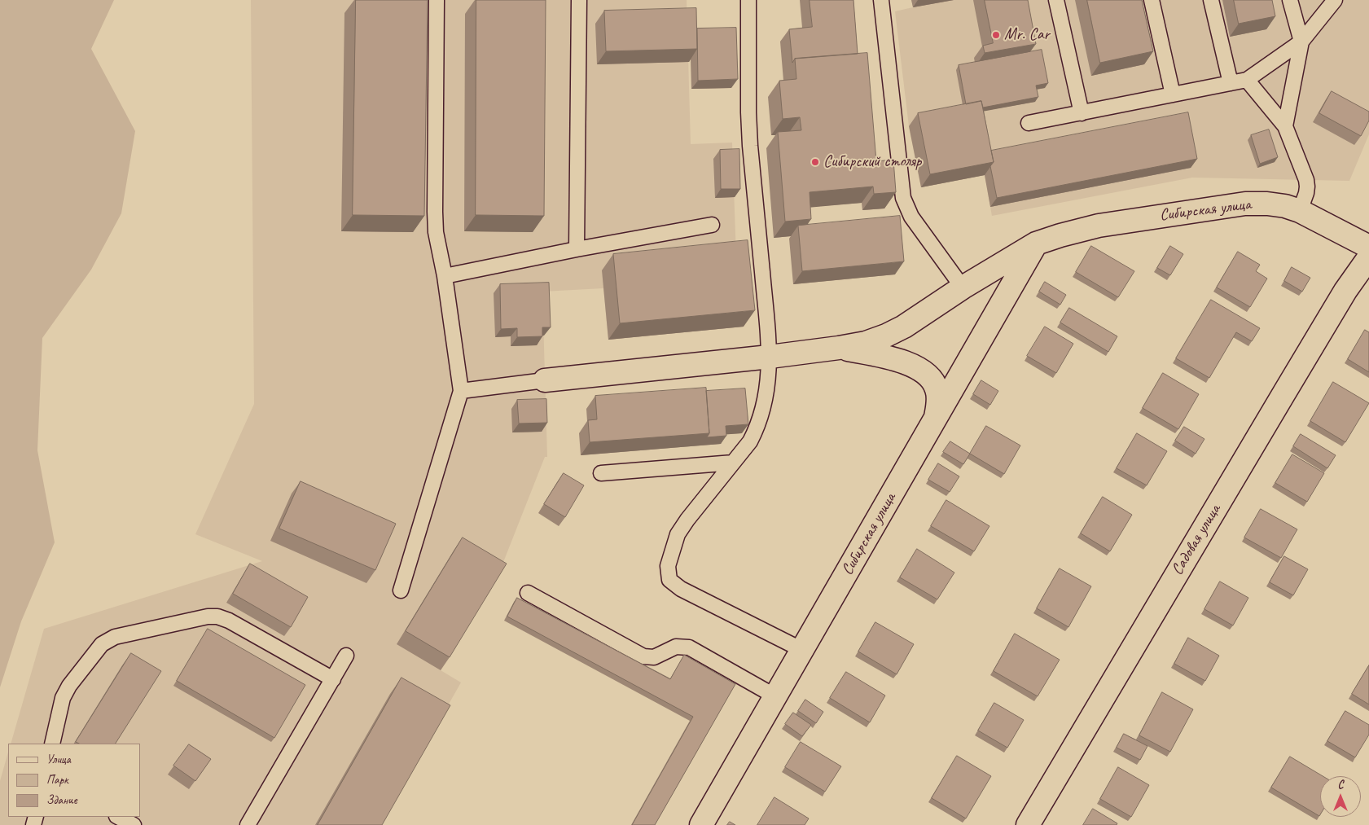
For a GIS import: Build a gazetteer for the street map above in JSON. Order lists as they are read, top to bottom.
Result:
{
  "streets": {
    "street": ["Сибирская улица", "Садовая улица"]
  },
  "places": ["Mr. Car", "Сибирский столяр"],
  "legend": ["Улица", "Парк", "Здание"],
  "north": "top"
}
